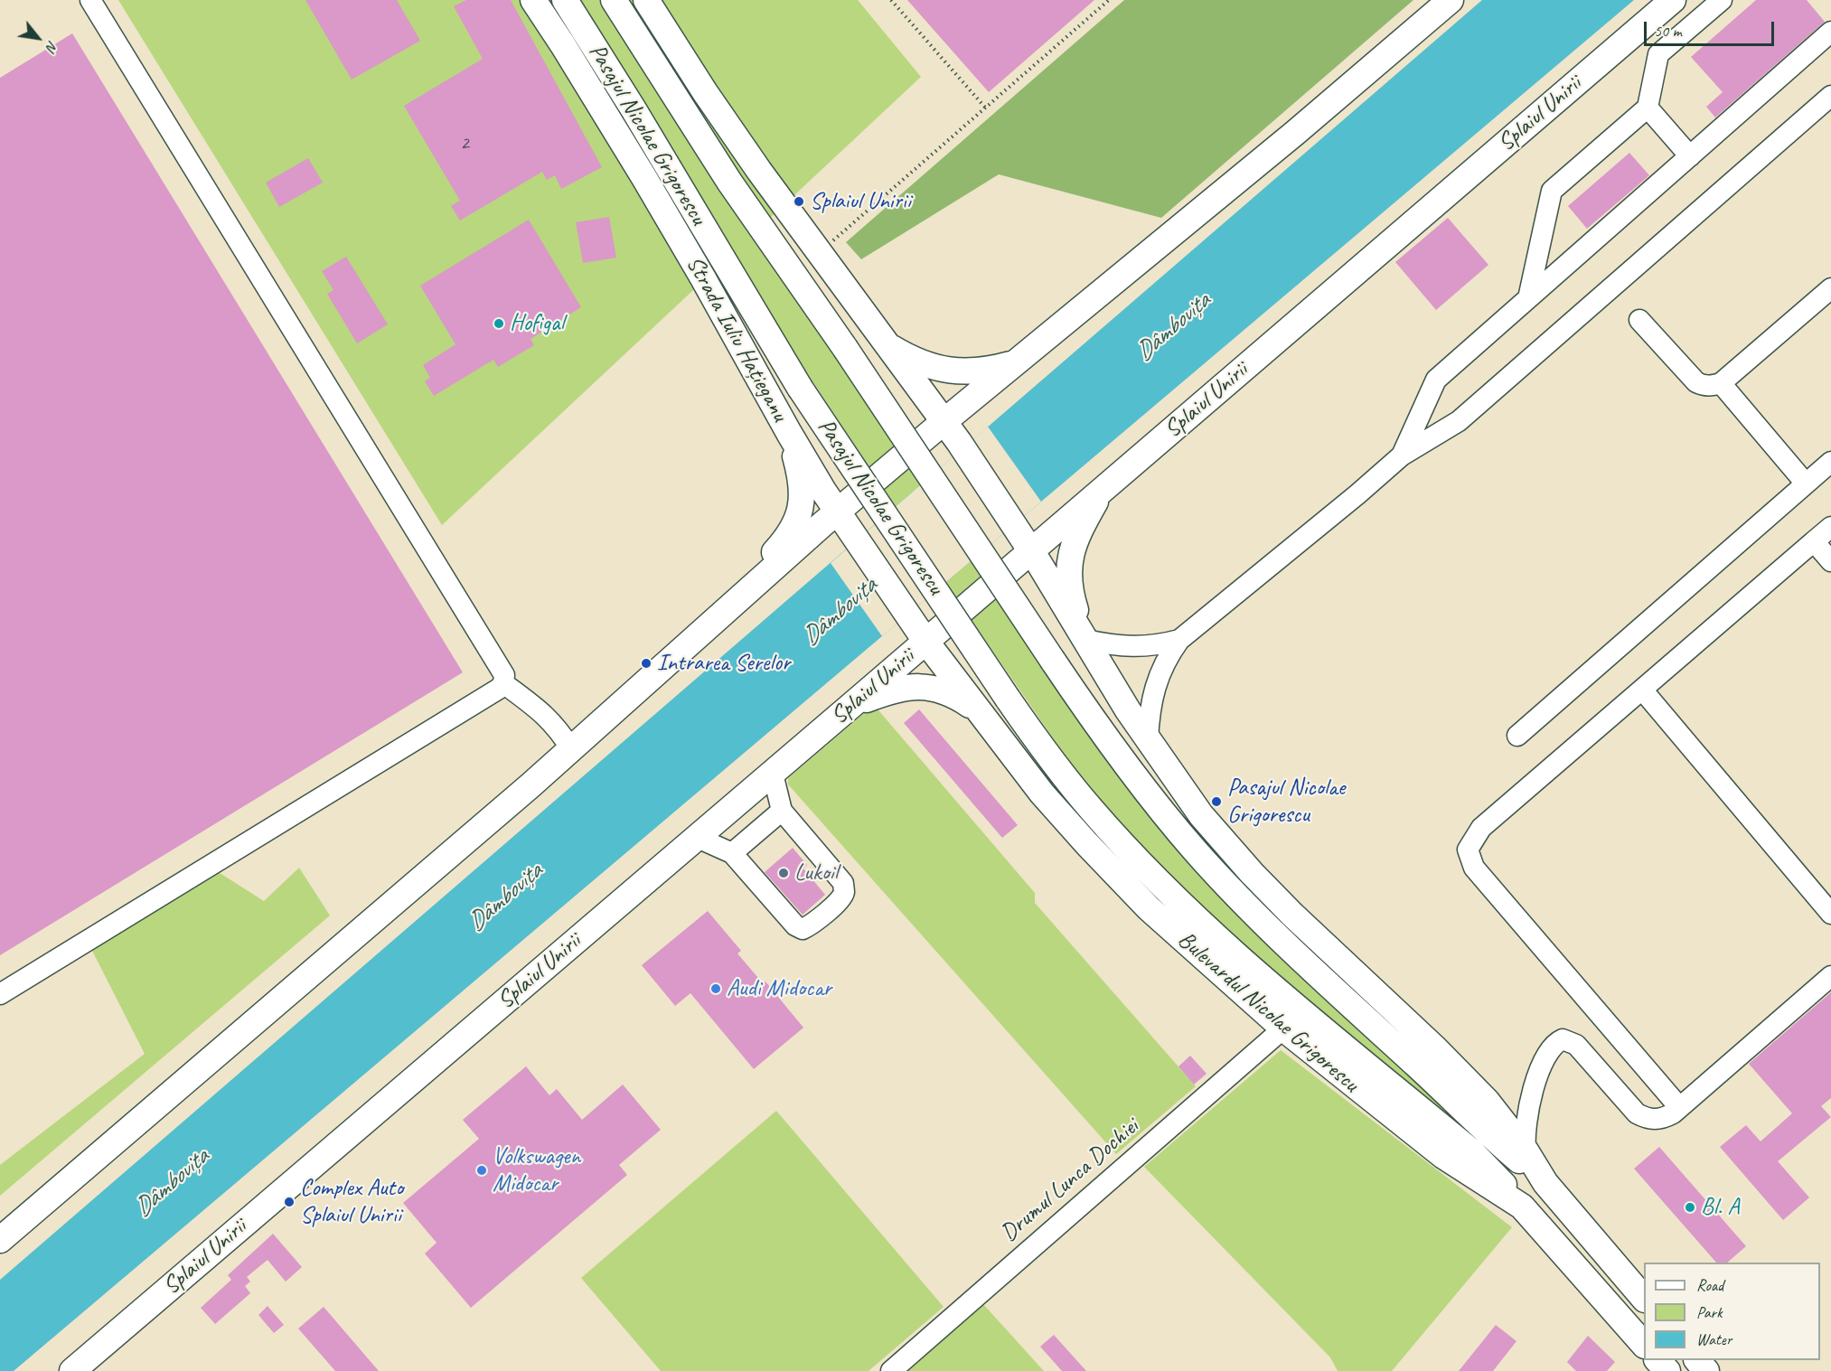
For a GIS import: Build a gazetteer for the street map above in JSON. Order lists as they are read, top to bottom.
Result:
{
  "streets": {
    "main road": [
      "Splaiul Unirii",
      "Pasajul Nicolae Grigorescu",
      "Strada Iuliu Hațieganu",
      "Bulevardul Nicolae Grigorescu"
    ],
    "street": ["Drumul Lunca Dochiei"]
  },
  "crossings": [
    ["Splaiul Unirii", "Strada Iuliu Hațieganu"],
    ["Splaiul Unirii", "Bulevardul Nicolae Grigorescu"],
    ["Pasajul Nicolae Grigorescu", "Bulevardul Nicolae Grigorescu"],
    ["Strada Iuliu Hațieganu", "Bulevardul Nicolae Grigorescu"],
    ["Bulevardul Nicolae Grigorescu", "Drumul Lunca Dochiei"]
  ],
  "water": ["Dâmbovița"],
  "places": [
    "Splaiul Unirii",
    "Hofigal",
    "Intrarea Serelor",
    "Pasajul Nicolae Grigorescu",
    "Lukoil",
    "Audi Midocar",
    "Volkswagen Midocar",
    "Complex Auto Splaiul Unirii",
    "Bl. A"
  ],
  "house_numbers": ["2"],
  "legend": ["Road", "Park", "Water"],
  "scale_bar": "50 m",
  "north": "bottom right"
}
